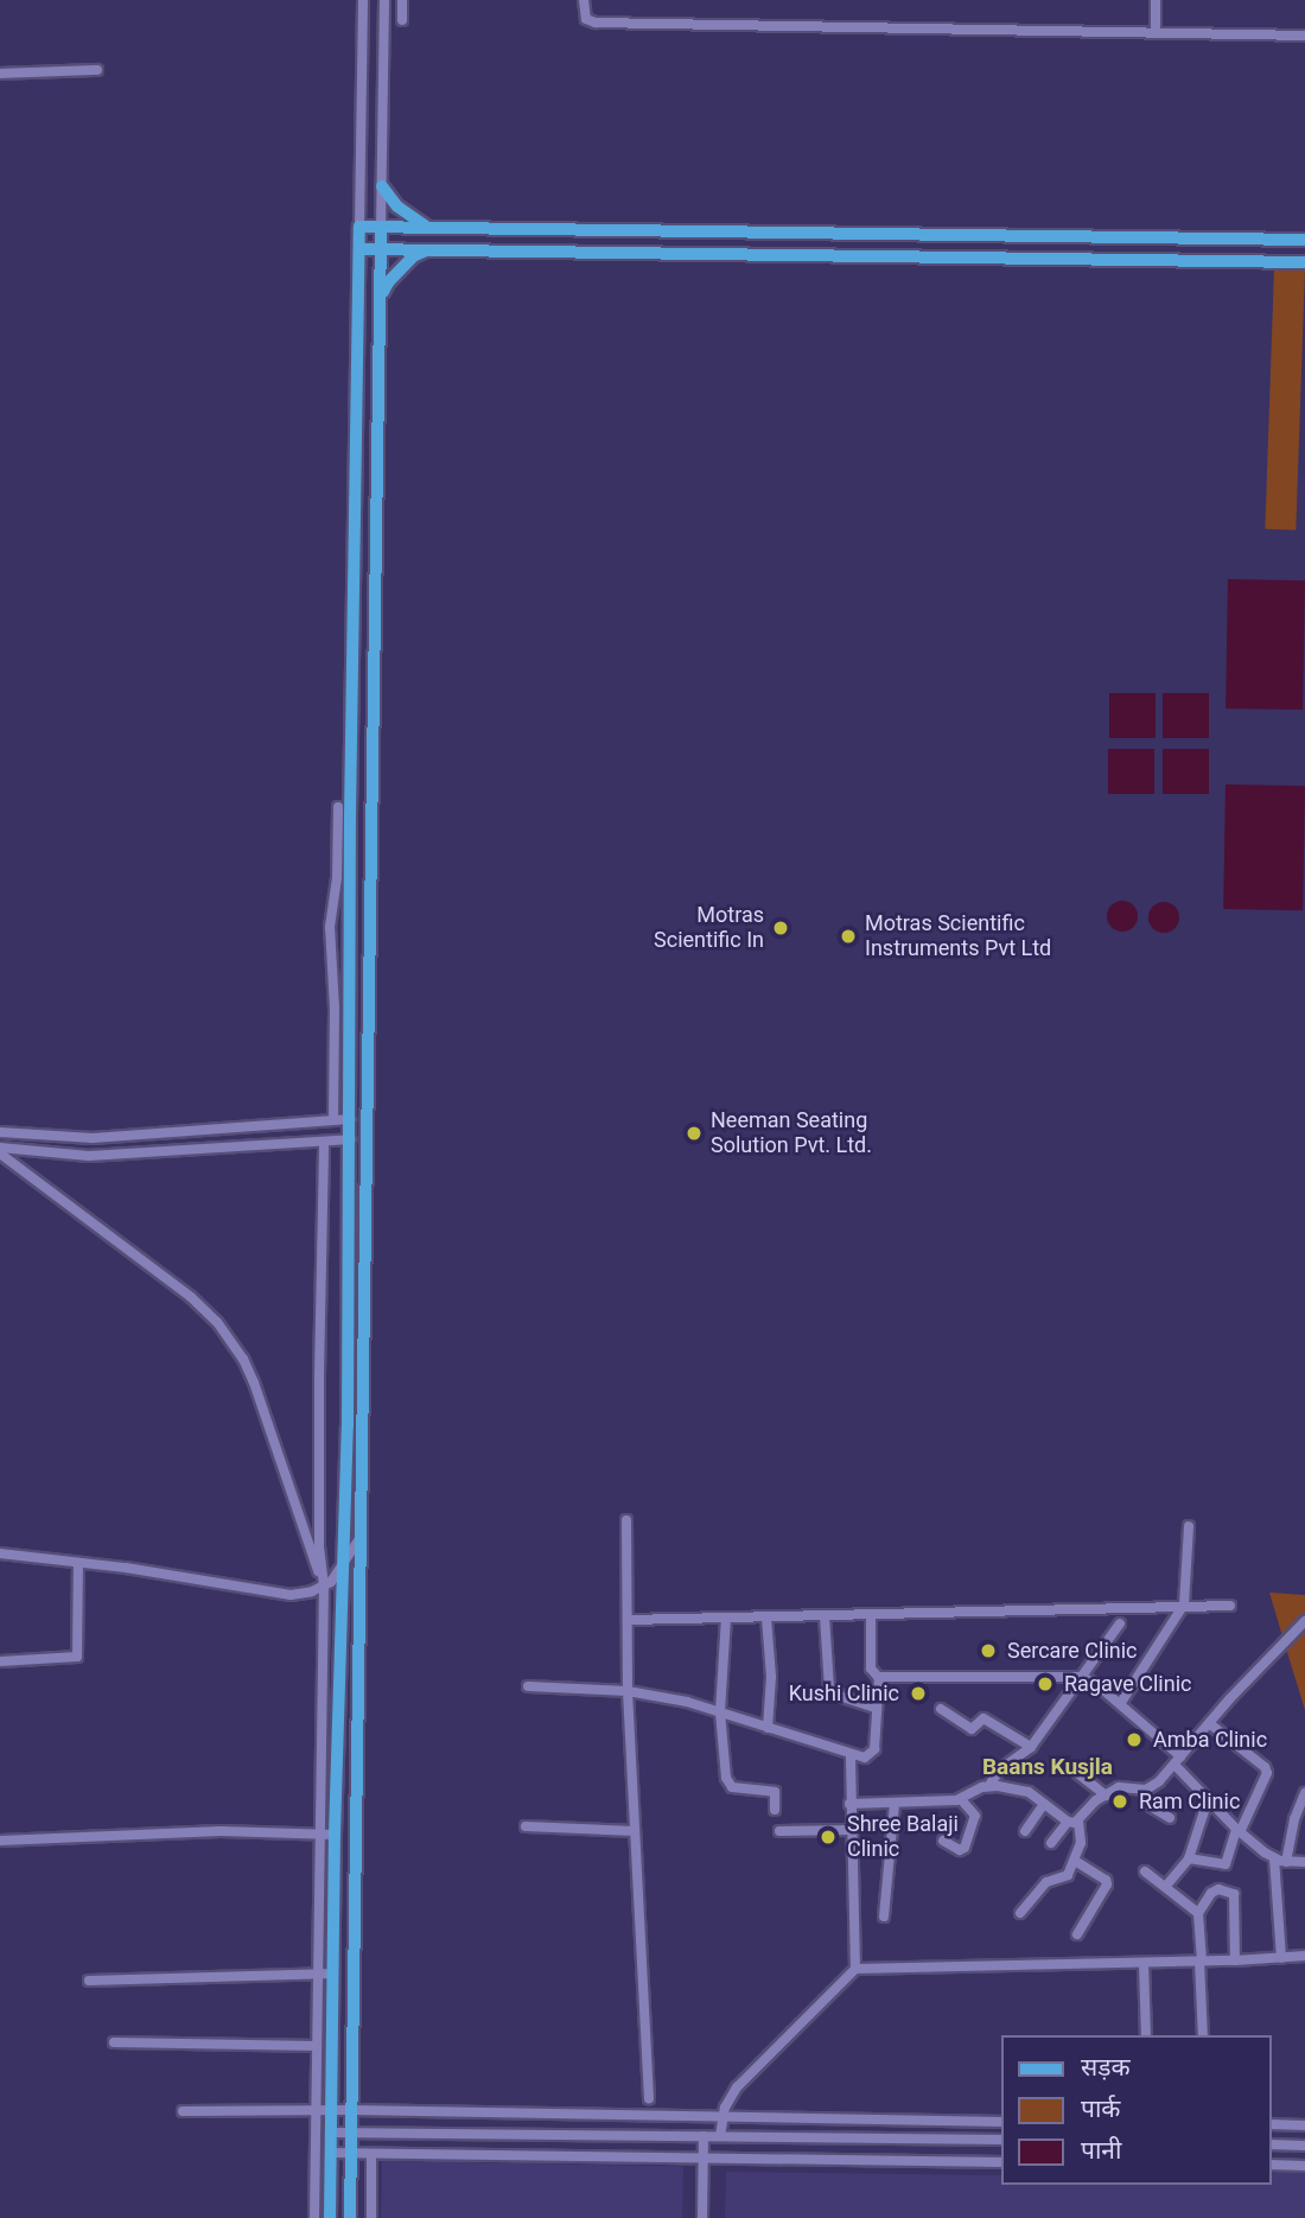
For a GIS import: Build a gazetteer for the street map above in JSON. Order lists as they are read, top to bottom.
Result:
{
  "districts": ["Baans Kusjla"],
  "places": [
    "Motras Scientific In",
    "Motras Scientific Instruments Pvt Ltd",
    "Neeman Seating Solution Pvt. Ltd.",
    "Sercare Clinic",
    "Ragave Clinic",
    "Kushi Clinic",
    "Amba Clinic",
    "Ram Clinic",
    "Shree Balaji Clinic"
  ],
  "legend": ["सड़क", "पार्क", "पानी"]
}
